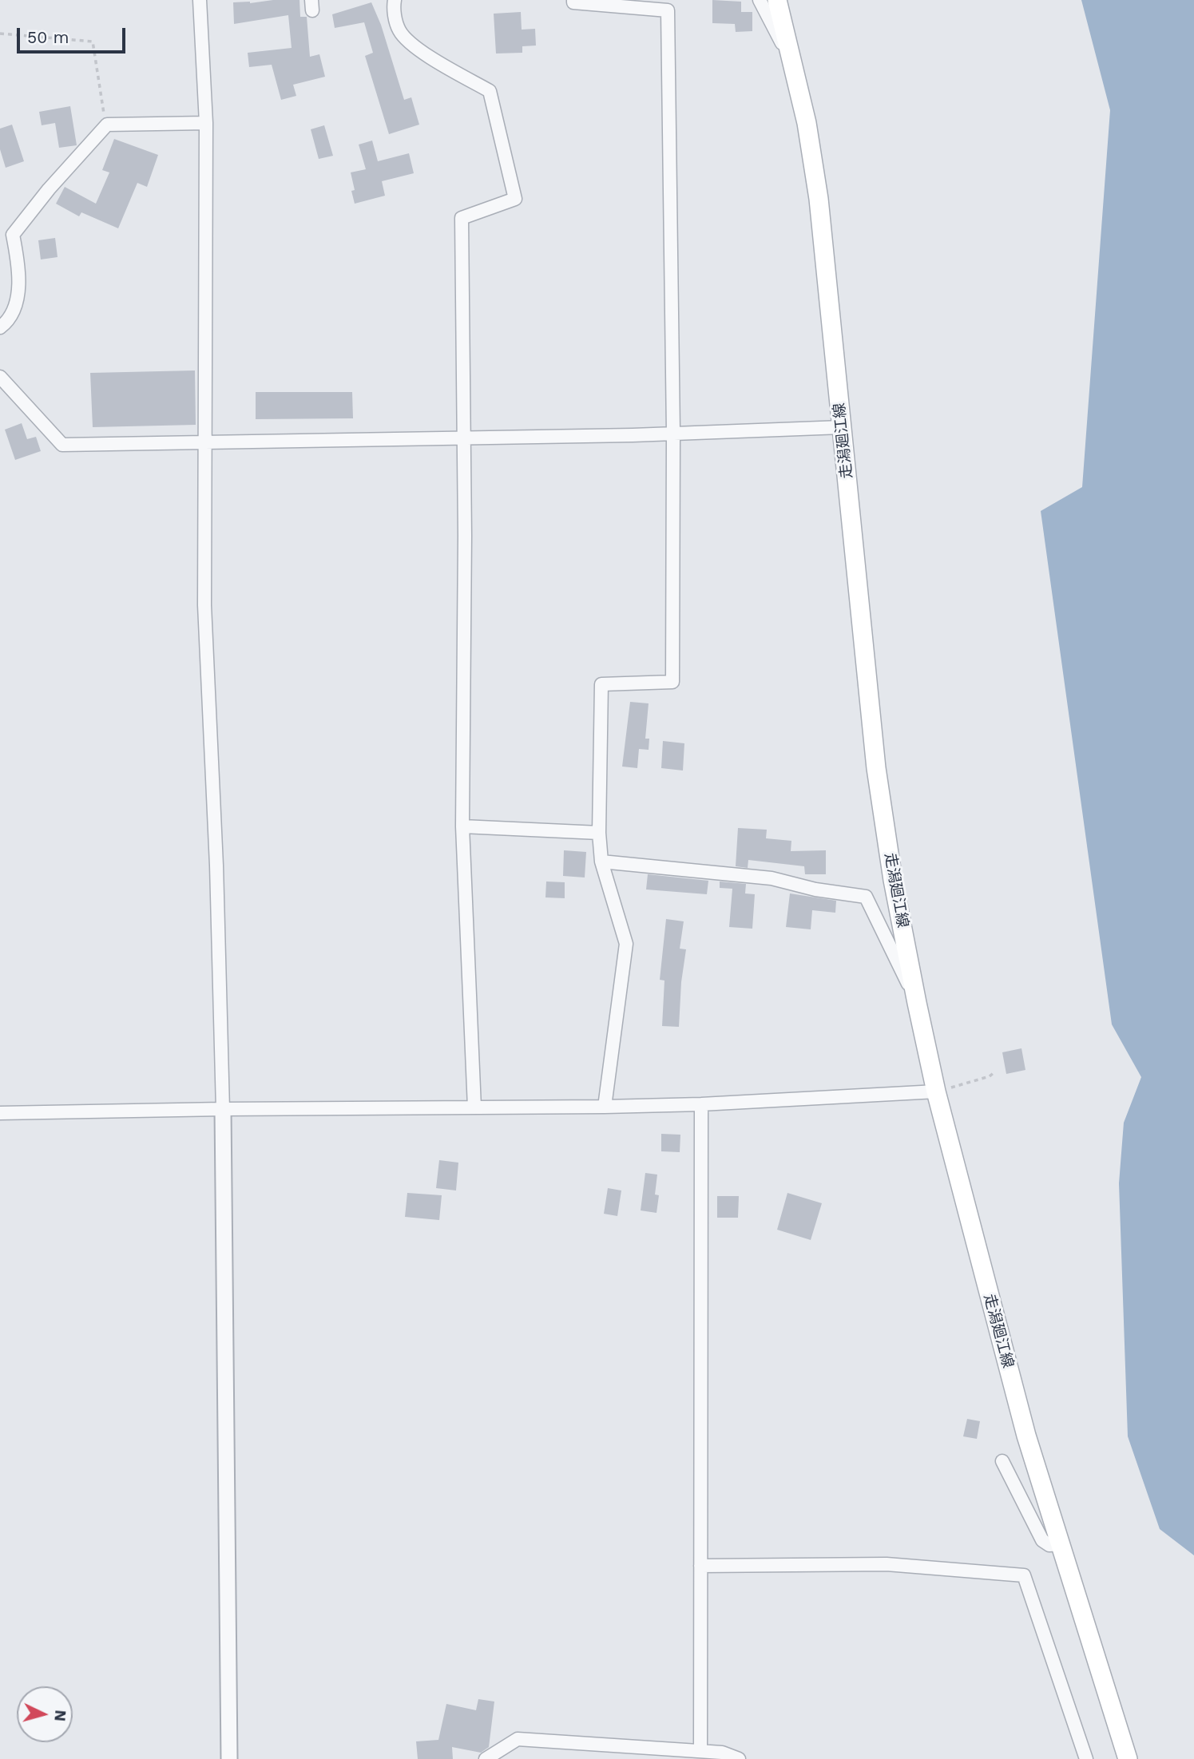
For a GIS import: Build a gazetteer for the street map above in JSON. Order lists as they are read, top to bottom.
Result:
{
  "streets": {
    "main road": ["走潟廻江線"]
  },
  "scale_bar": "50 m",
  "north": "right"
}
